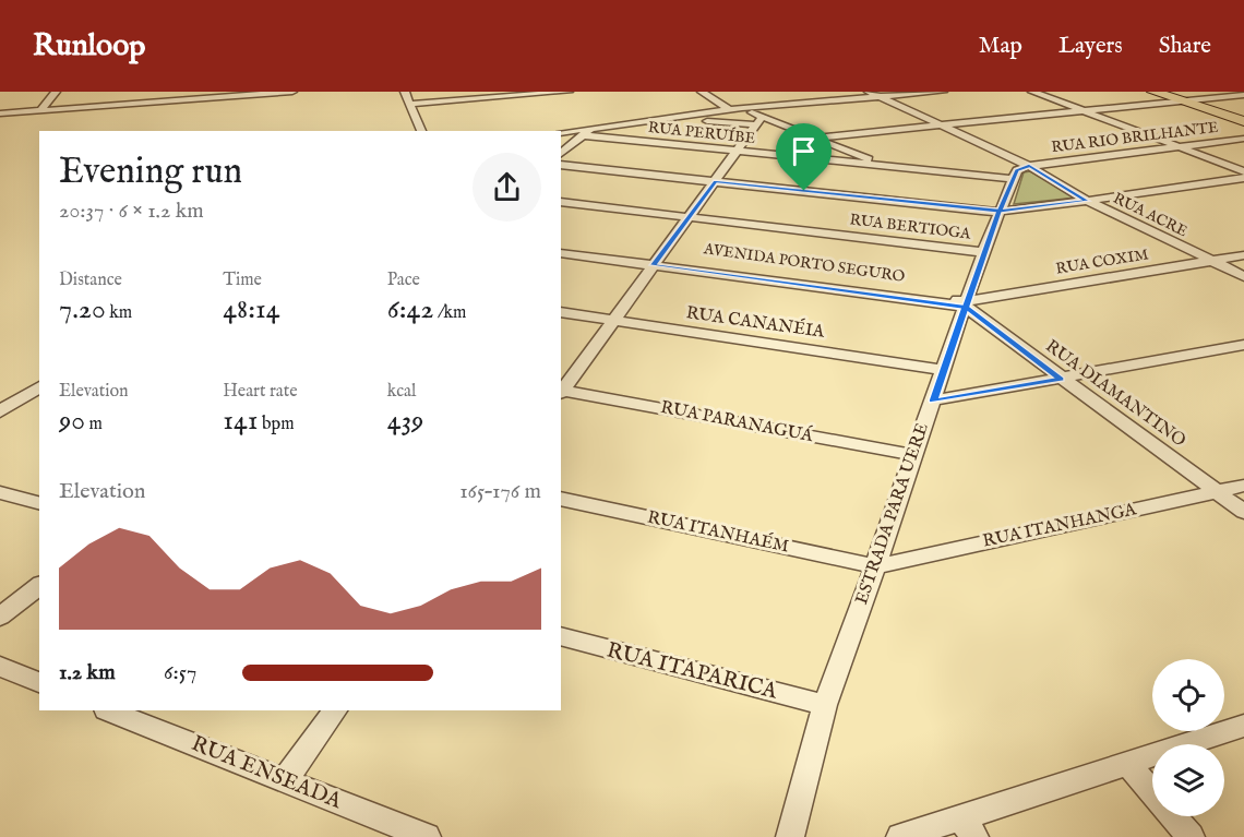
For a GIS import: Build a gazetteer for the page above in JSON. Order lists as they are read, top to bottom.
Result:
{
  "streets": {
    "street": [
      "RUA PERUÍBE",
      "RUA RIO BRILHANTE",
      "RUA ACRE",
      "RUA BERTIOGA",
      "RUA COXIM",
      "AVENIDA PORTO SEGURO",
      "RUA CANANÉIA",
      "RUA DIAMANTINO",
      "RUA PARANAGUÁ",
      "ESTRADA PARA UERE",
      "RUA ITANHANGA",
      "RUA ITANHAÉM",
      "RUA ITAPARICA",
      "RUA ENSEADA"
    ]
  },
  "crossings": [
    ["RUA PERUÍBE", "ESTRADA PARA UERE"],
    ["RUA RIO BRILHANTE", "RUA ACRE"],
    ["RUA RIO BRILHANTE", "ESTRADA PARA UERE"],
    ["RUA ACRE", "RUA COXIM"],
    ["RUA ACRE", "ESTRADA PARA UERE"],
    ["RUA BERTIOGA", "ESTRADA PARA UERE"],
    ["RUA COXIM", "AVENIDA PORTO SEGURO"],
    ["RUA COXIM", "RUA DIAMANTINO"],
    ["RUA COXIM", "ESTRADA PARA UERE"],
    ["AVENIDA PORTO SEGURO", "RUA DIAMANTINO"],
    ["AVENIDA PORTO SEGURO", "ESTRADA PARA UERE"],
    ["RUA CANANÉIA", "ESTRADA PARA UERE"],
    ["RUA DIAMANTINO", "ESTRADA PARA UERE"],
    ["RUA DIAMANTINO", "RUA ITANHANGA"],
    ["RUA PARANAGUÁ", "ESTRADA PARA UERE"],
    ["ESTRADA PARA UERE", "RUA ITANHANGA"],
    ["ESTRADA PARA UERE", "RUA ITANHAÉM"],
    ["ESTRADA PARA UERE", "RUA ITAPARICA"],
    ["RUA ITANHANGA", "RUA ITANHAÉM"]
  ],
  "page": {
    "header": "Runloop",
    "nav": ["Map", "Layers", "Share"],
    "heading": ["Evening run", "20:37 · 6 × 1.2 km"],
    "stats": [
      ["Distance", "7.20 km"],
      ["Time", "48:14"],
      ["Pace", "6:42 /km"],
      ["Elevation", "90 m"],
      ["Heart rate", "141 bpm"],
      ["kcal", "439"]
    ],
    "chart": ["Elevation", "165–176 m"],
    "list": [
      {
        "name": "1.2 km",
        "note": "6:57"
      }
    ]
  }
}
